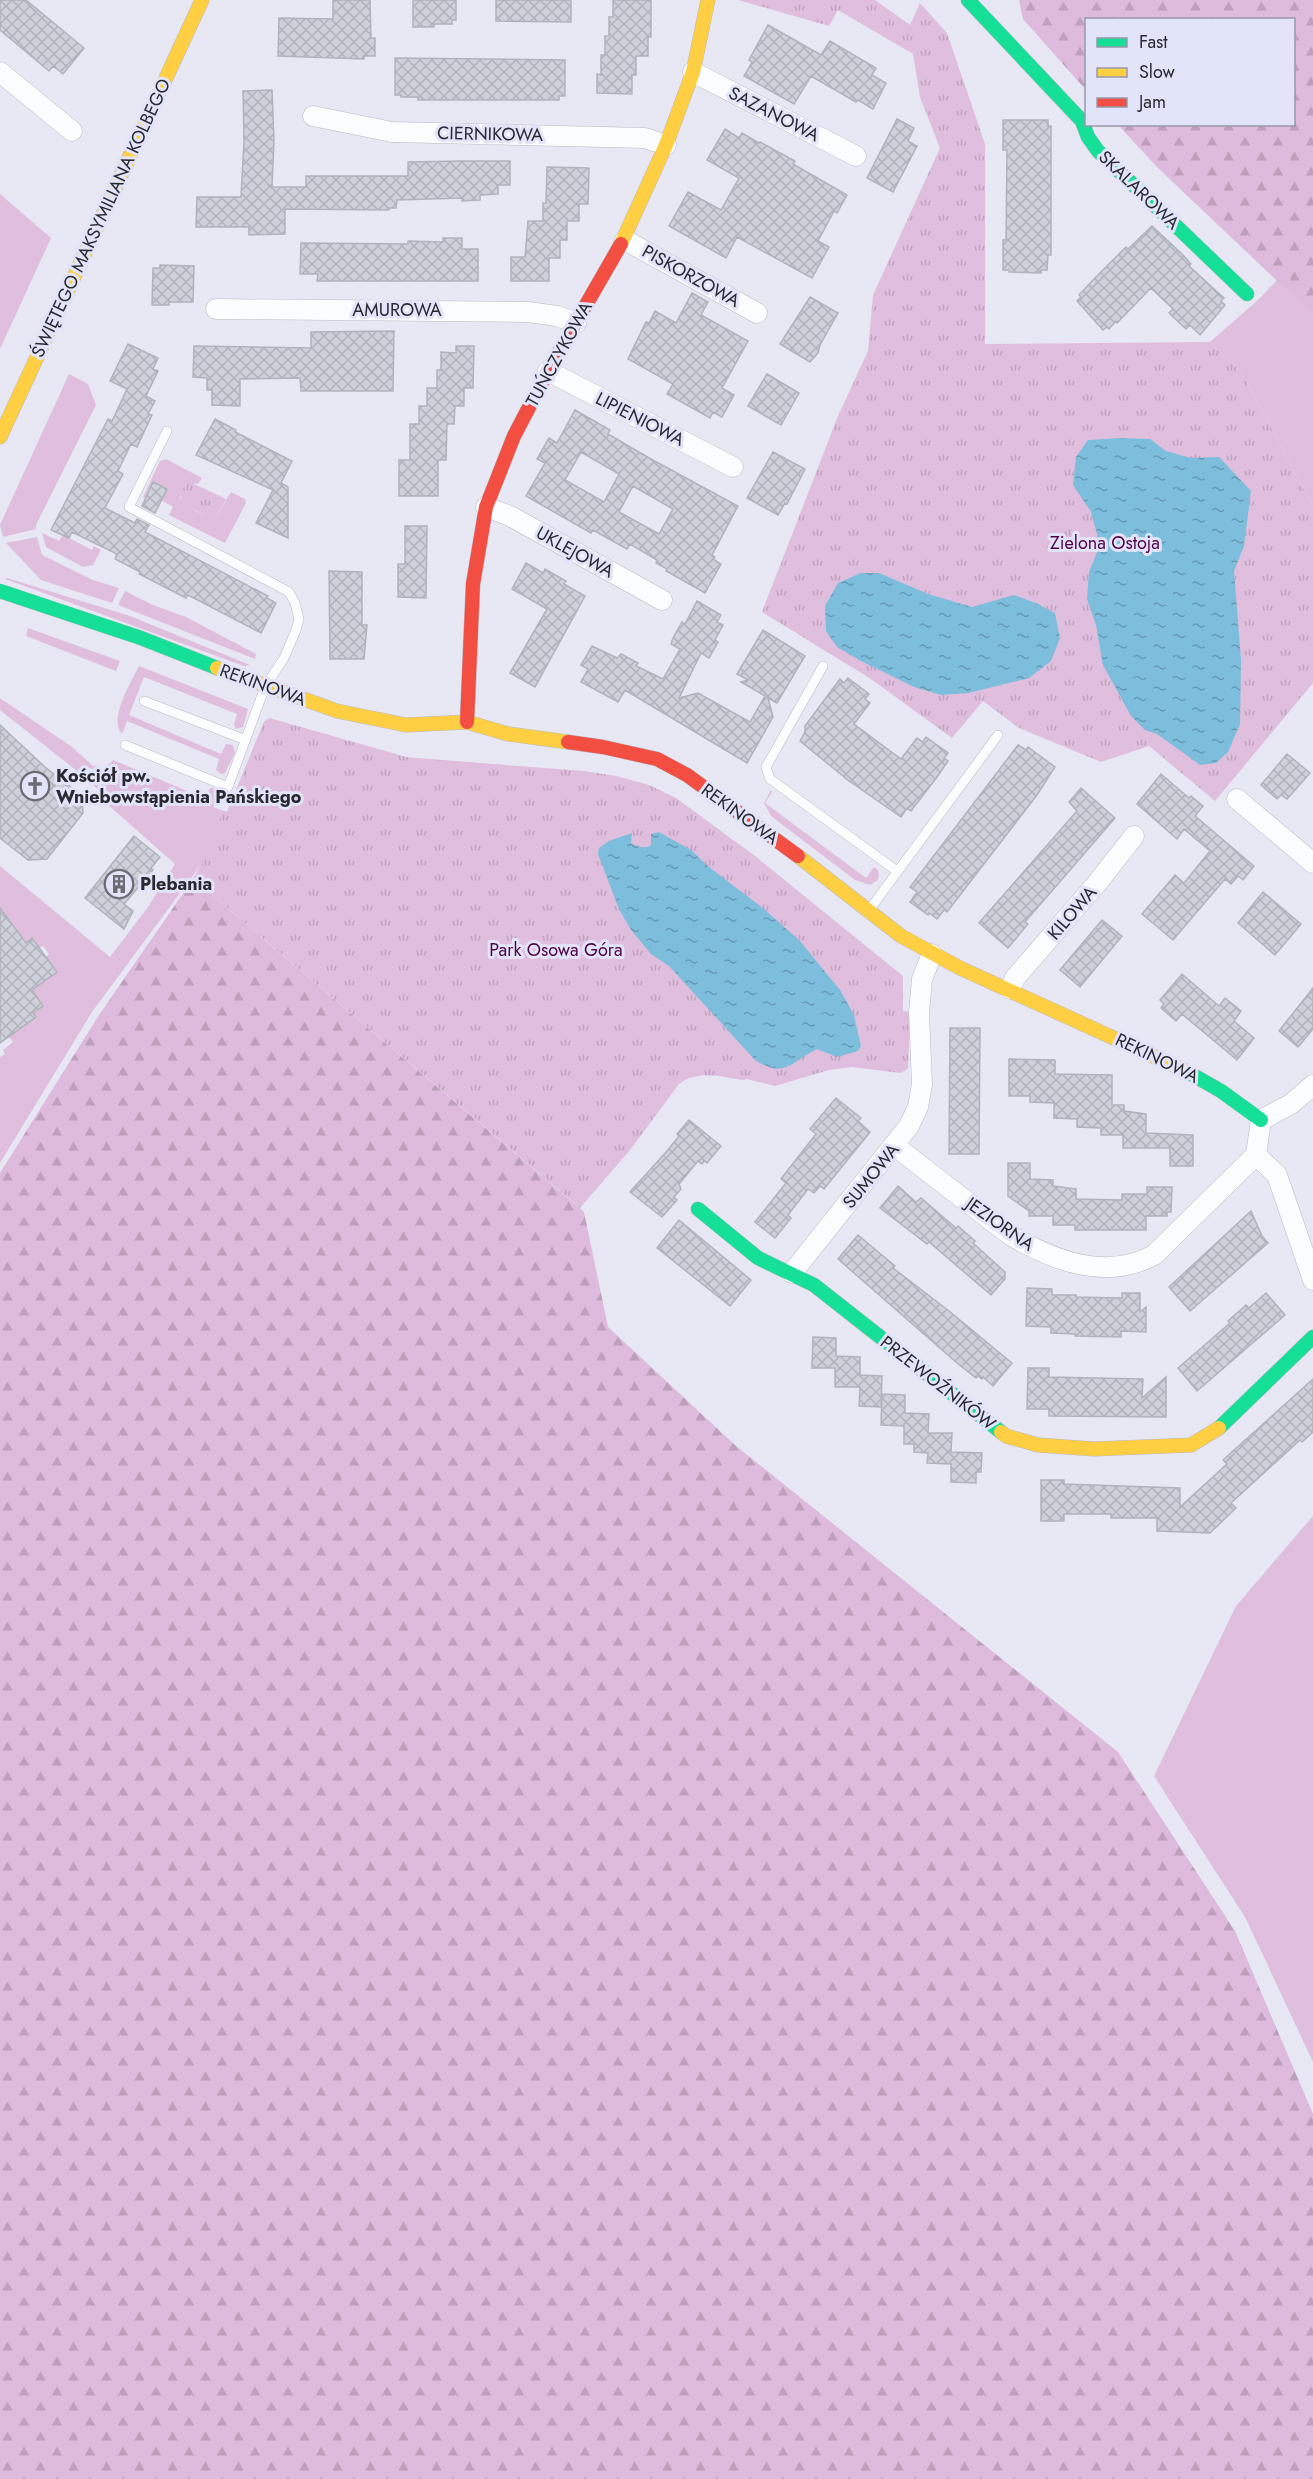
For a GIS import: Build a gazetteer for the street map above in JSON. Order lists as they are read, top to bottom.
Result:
{
  "streets": {
    "street": [
      "SAZANOWA",
      "CIERNIKOWA",
      "SKALAROWA",
      "ŚWIĘTEGO MAKSYMILIANA KOLBEGO",
      "PISKORZOWA",
      "AMUROWA",
      "TUŃCZYKOWA",
      "LIPIENIOWA",
      "UKLEJOWA",
      "REKINOWA",
      "KILOWA",
      "SUMOWA",
      "JEZIORNA",
      "PRZEWOŹNIKÓW"
    ]
  },
  "crossings": [
    ["SAZANOWA", "TUŃCZYKOWA"],
    ["CIERNIKOWA", "TUŃCZYKOWA"],
    ["PISKORZOWA", "TUŃCZYKOWA"],
    ["AMUROWA", "TUŃCZYKOWA"],
    ["TUŃCZYKOWA", "LIPIENIOWA"],
    ["TUŃCZYKOWA", "UKLEJOWA"],
    ["TUŃCZYKOWA", "REKINOWA"],
    ["REKINOWA", "KILOWA"],
    ["REKINOWA", "SUMOWA"],
    ["SUMOWA", "JEZIORNA"],
    ["SUMOWA", "PRZEWOŹNIKÓW"]
  ],
  "parks": ["Zielona Ostoja", "Park Osowa Góra"],
  "places": {
    "church": ["Kościół pw. Wniebowstąpienia Pańskiego"],
    "building": ["Plebania"]
  },
  "legend": ["Fast", "Slow", "Jam"]
}
